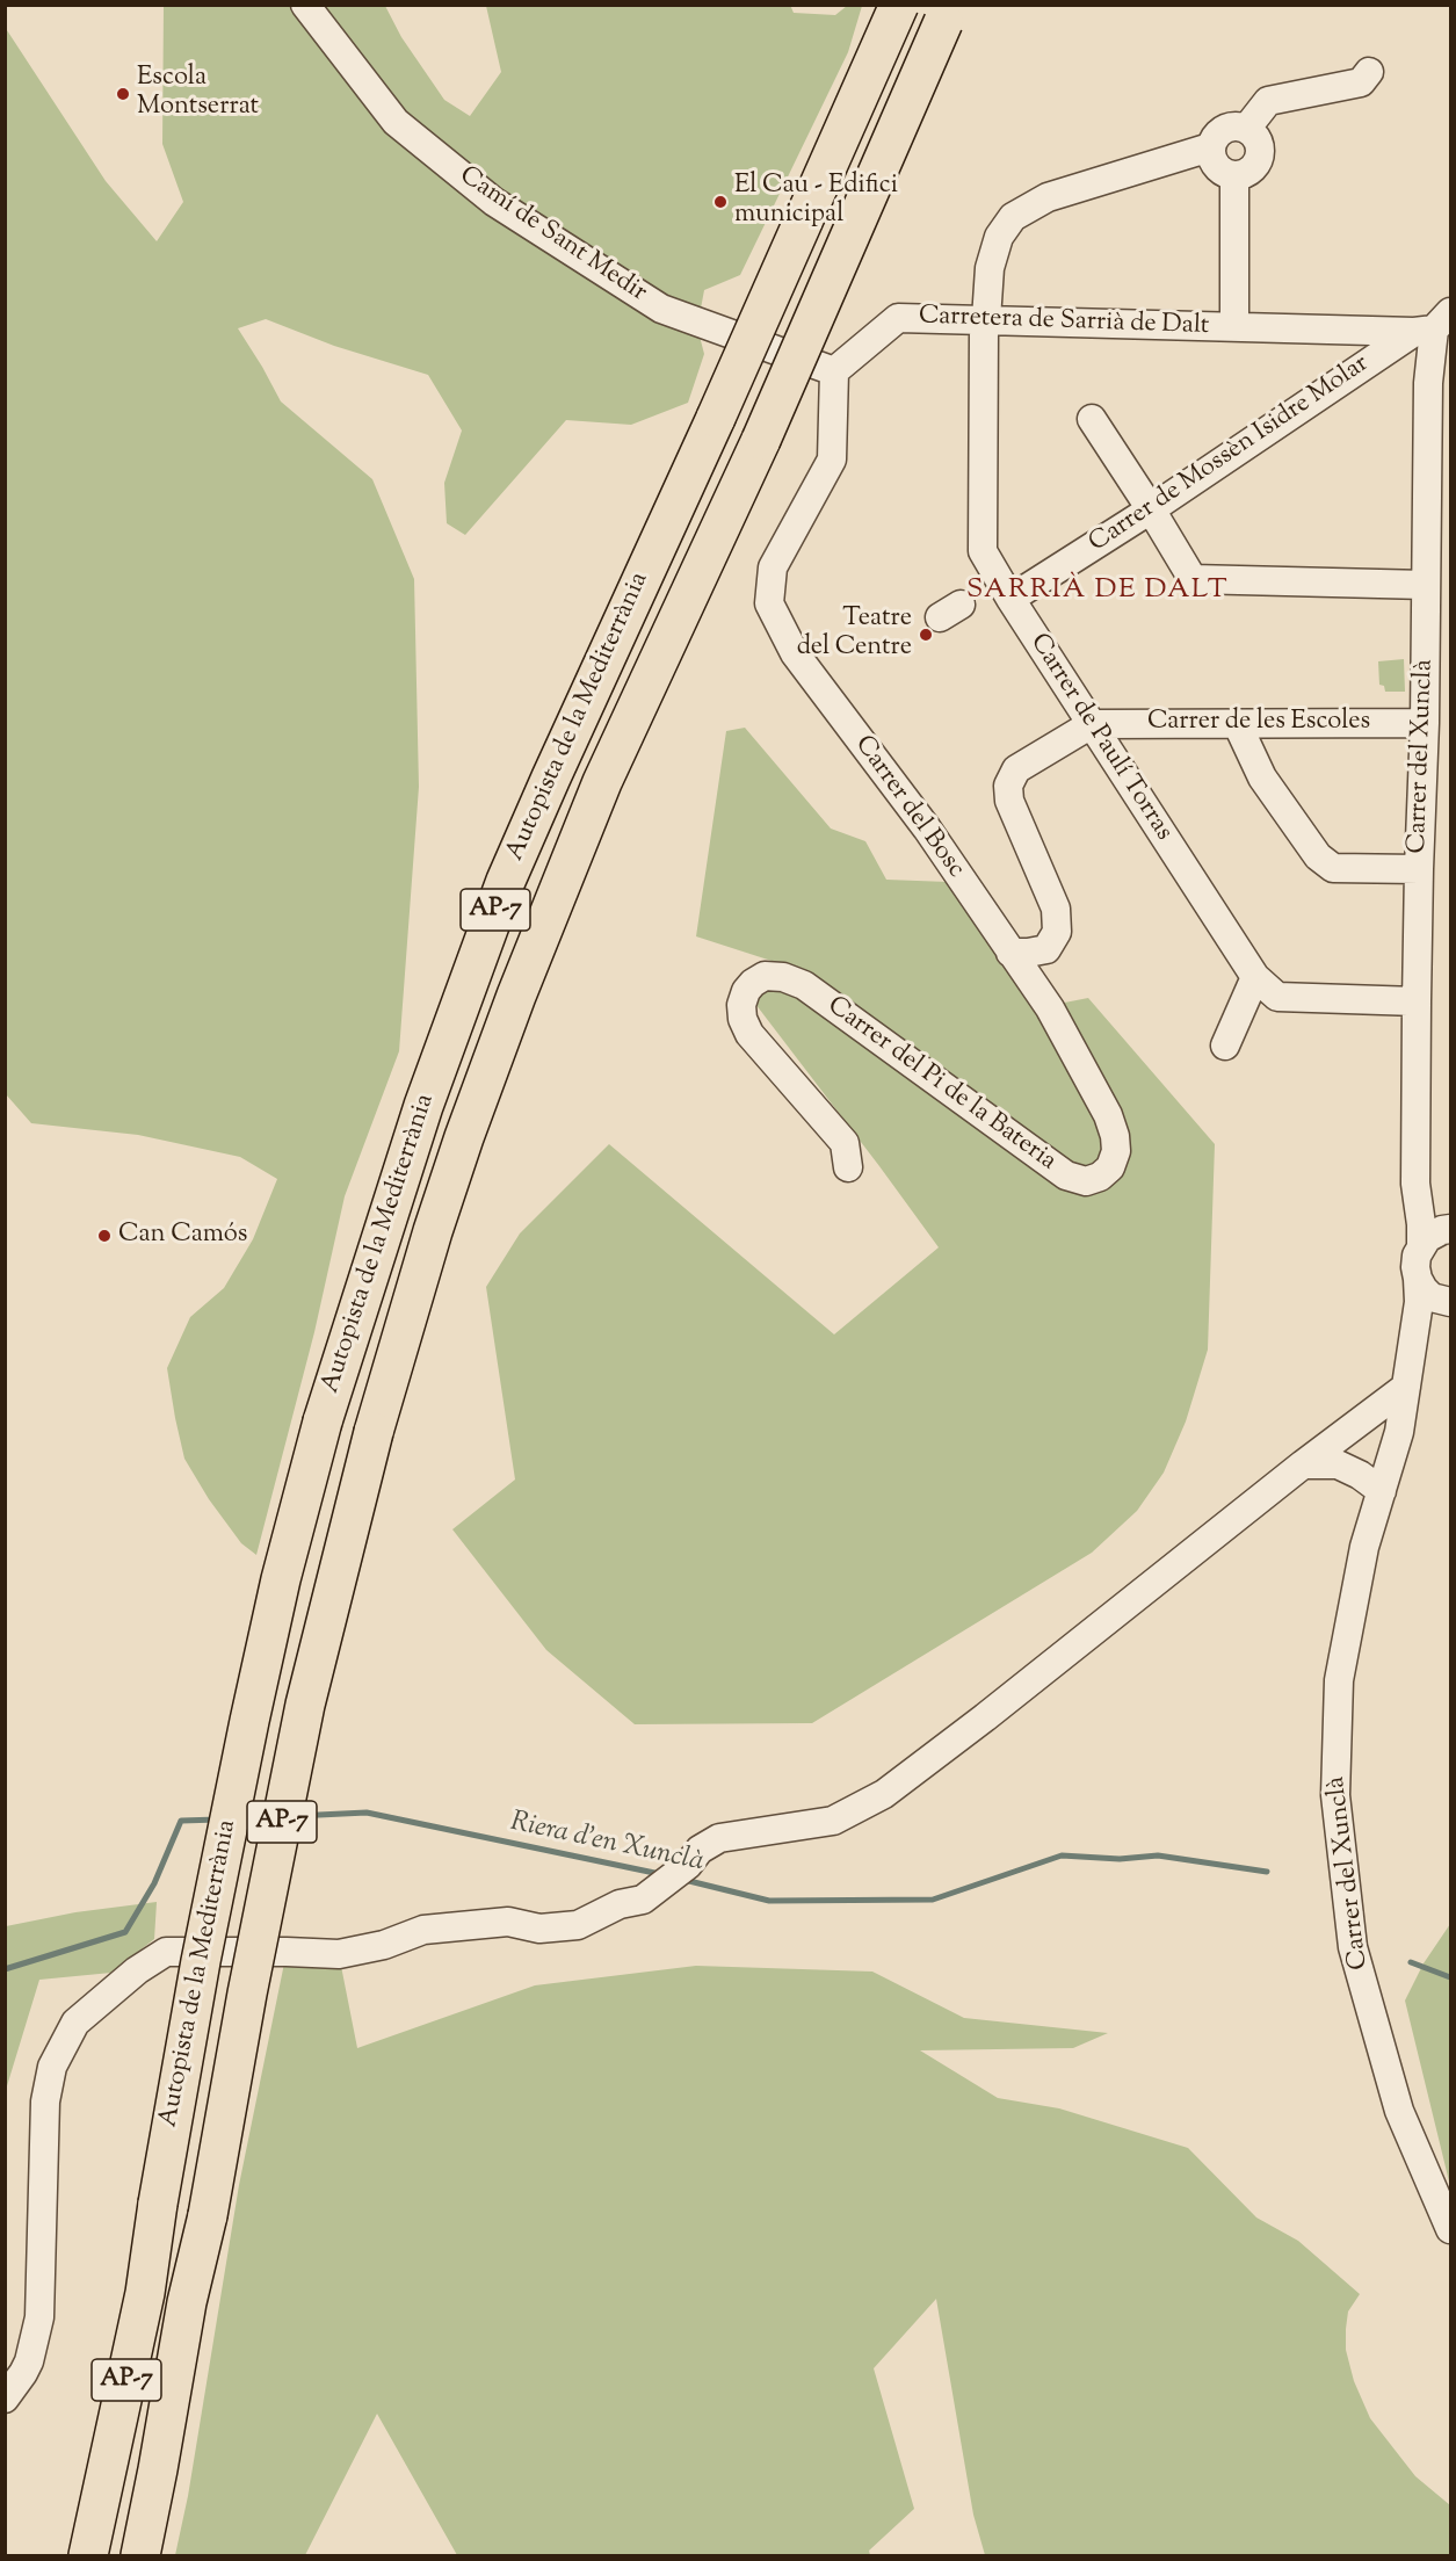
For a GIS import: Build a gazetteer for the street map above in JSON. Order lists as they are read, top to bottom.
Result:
{
  "streets": {
    "highway": ["Autopista de la Mediterrània", "AP-7"],
    "street": [
      "Camí de Sant Medir",
      "Carretera de Sarrià de Dalt",
      "Carrer de Mossèn Isidre Molar",
      "Carrer de les Escoles",
      "Carrer de Paulí Torras",
      "Carrer del Xunclà",
      "Carrer del Bosc",
      "Carrer del Pi de la Bateria"
    ]
  },
  "crossings": [
    ["Camí de Sant Medir", "Carretera de Sarrià de Dalt"],
    ["Camí de Sant Medir", "Carrer del Bosc"],
    ["Carretera de Sarrià de Dalt", "Carrer de Mossèn Isidre Molar"],
    ["Carretera de Sarrià de Dalt", "Carrer de Paulí Torras"],
    ["Carretera de Sarrià de Dalt", "Carrer del Xunclà"],
    ["Carretera de Sarrià de Dalt", "Carrer del Bosc"],
    ["Carrer de Mossèn Isidre Molar", "Carrer de Paulí Torras"],
    ["Carrer de Mossèn Isidre Molar", "Carrer del Xunclà"],
    ["Carrer de les Escoles", "Carrer de Paulí Torras"],
    ["Carrer de les Escoles", "Carrer del Xunclà"],
    ["Carrer de Paulí Torras", "Carrer del Xunclà"],
    ["Carrer del Bosc", "Carrer del Pi de la Bateria"]
  ],
  "districts": ["SARRIÀ DE DALT"],
  "water": ["Riera d'en Xunclà"],
  "places": [
    "Escola Montserrat",
    "El Cau - Edifici municipal",
    "Teatre del Centre",
    "Can Camós"
  ]
}
